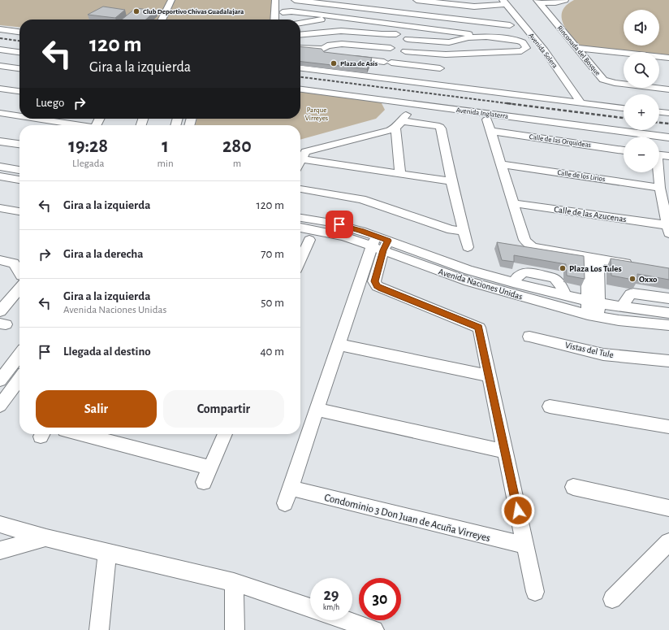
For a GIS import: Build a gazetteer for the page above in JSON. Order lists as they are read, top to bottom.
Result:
{
  "streets": {
    "street": [
      "Avenida Solera",
      "Rinconada del Bosque",
      "Avenida Inglaterra",
      "Calle de las Orquídeas",
      "Calle de los Lirios",
      "Calle de las Azucenas",
      "Avenida Naciones Unidas",
      "Vistas del Tule",
      "Condominio 3 Don Juan de Acuña Virreyes"
    ]
  },
  "crossings": [
    ["Avenida Naciones Unidas", "Condominio 3 Don Juan de Acuña Virreyes"]
  ],
  "parks": ["Parque Virreyes"],
  "places": [
    "Club Deportivo Chivas Guadalajara",
    "Plaza de Asis",
    "Plaza Los Tules",
    "Oxxo"
  ],
  "page": {
    "map_buttons": ["+", "−"],
    "turn": ["120 m", "Gira a la izquierda"],
    "then": "Luego",
    "eta": [
      "19:28",
      "Llegada",
      "1",
      "min",
      "280",
      "m"
    ],
    "list": [
      {
        "name": "Gira a la izquierda",
        "value": "120 m"
      },
      {
        "name": "Gira a la derecha",
        "value": "70 m"
      },
      {
        "name": "Gira a la izquierda",
        "note": "Avenida Naciones Unidas",
        "value": "50 m"
      },
      {
        "name": "Llegada al destino",
        "value": "40 m"
      }
    ],
    "buttons": ["Salir", "Compartir"],
    "speed": "29 km/h",
    "limit": "30"
  }
}
